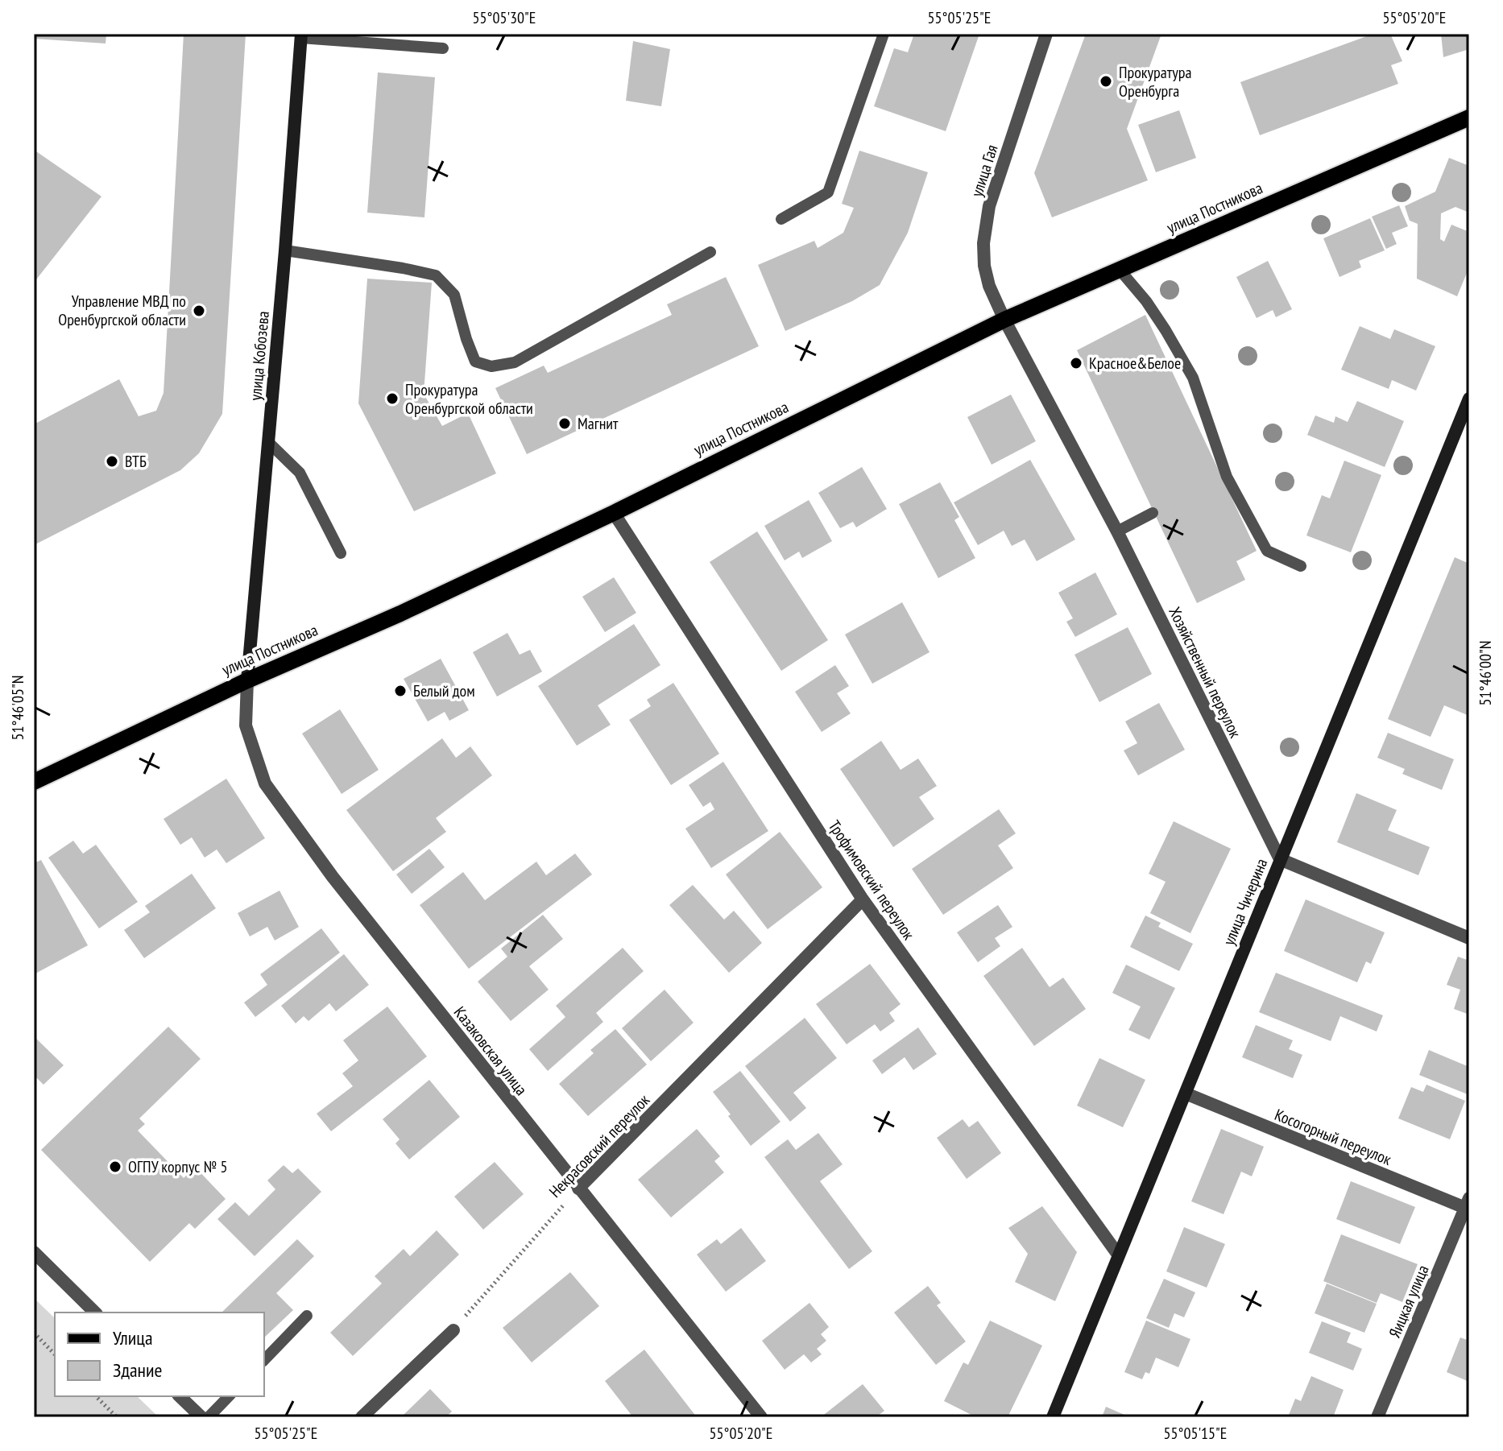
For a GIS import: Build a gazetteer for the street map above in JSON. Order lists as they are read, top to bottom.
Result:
{
  "streets": {
    "main road": ["улица Постникова", "улица Кобозева", "улица Чичерина"],
    "street": [
      "улица Гая",
      "Хозяйственный переулок",
      "Трофимовский переулок",
      "Казаковская улица",
      "Косогорный переулок",
      "Некрасовский переулок",
      "Яицкая улица"
    ]
  },
  "crossings": [
    ["улица Гая", "улица Постникова"],
    ["улица Гая", "Хозяйственный переулок"],
    ["улица Постникова", "улица Кобозева"],
    ["улица Постникова", "Хозяйственный переулок"],
    ["улица Постникова", "Трофимовский переулок"],
    ["улица Постникова", "Казаковская улица"],
    ["улица Кобозева", "Казаковская улица"],
    ["Хозяйственный переулок", "улица Чичерина"],
    ["Трофимовский переулок", "улица Чичерина"],
    ["Трофимовский переулок", "Некрасовский переулок"],
    ["улица Чичерина", "Косогорный переулок"],
    ["Казаковская улица", "Некрасовский переулок"],
    ["Косогорный переулок", "Яицкая улица"]
  ],
  "places": [
    "Прокуратура Оренбурга",
    "Управление МВД по Оренбургской области",
    "Красное&Белое",
    "Прокуратура Оренбургской области",
    "Магнит",
    "ВТБ",
    "Белый дом",
    "ОГПУ корпус № 5"
  ],
  "legend": ["Улица", "Здание"],
  "coordinates": [
    "55°05'30\"E",
    "55°05'25\"E",
    "55°05'20\"E",
    "51°46'00\"N",
    "51°46'05\"N",
    "55°05'15\"E"
  ]
}
